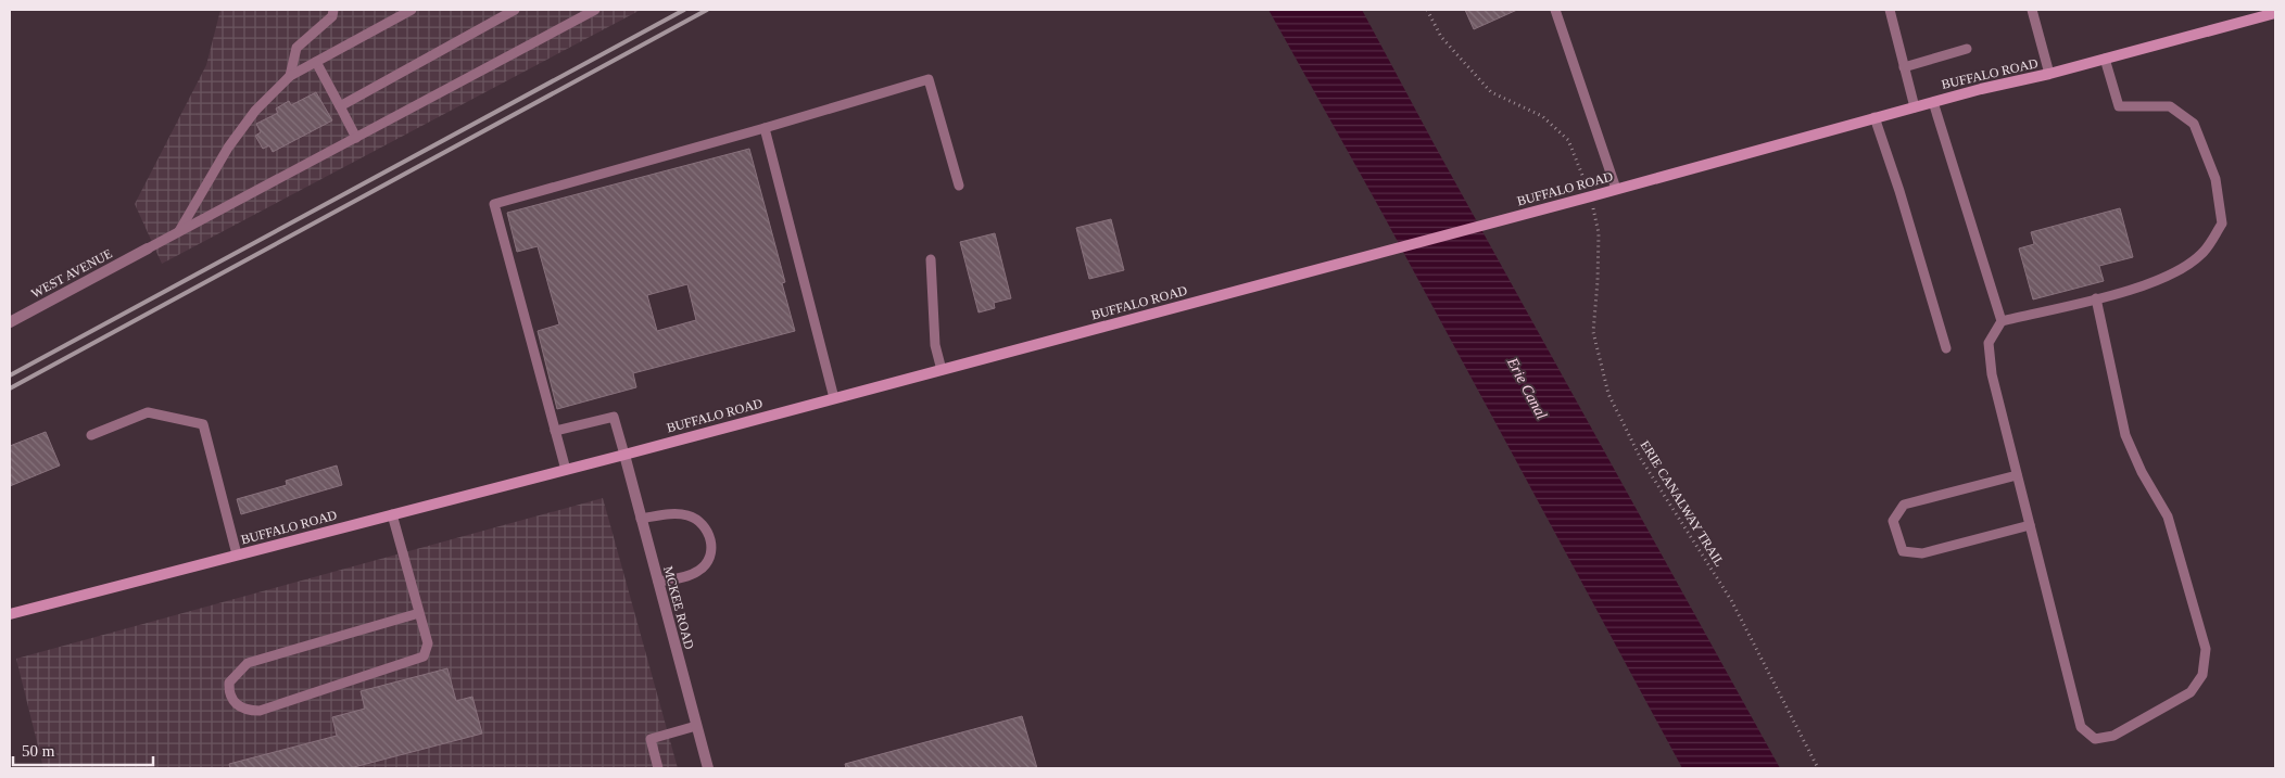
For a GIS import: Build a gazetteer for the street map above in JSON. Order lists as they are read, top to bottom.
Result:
{
  "streets": {
    "main road": ["BUFFALO ROAD"],
    "street": ["WEST AVENUE", "MCKEE ROAD"],
    "path": ["ERIE CANALWAY TRAIL"]
  },
  "crossings": [
    ["BUFFALO ROAD", "ERIE CANALWAY TRAIL"],
    ["BUFFALO ROAD", "MCKEE ROAD"]
  ],
  "water": ["Erie Canal"],
  "scale_bar": "50 m"
}
